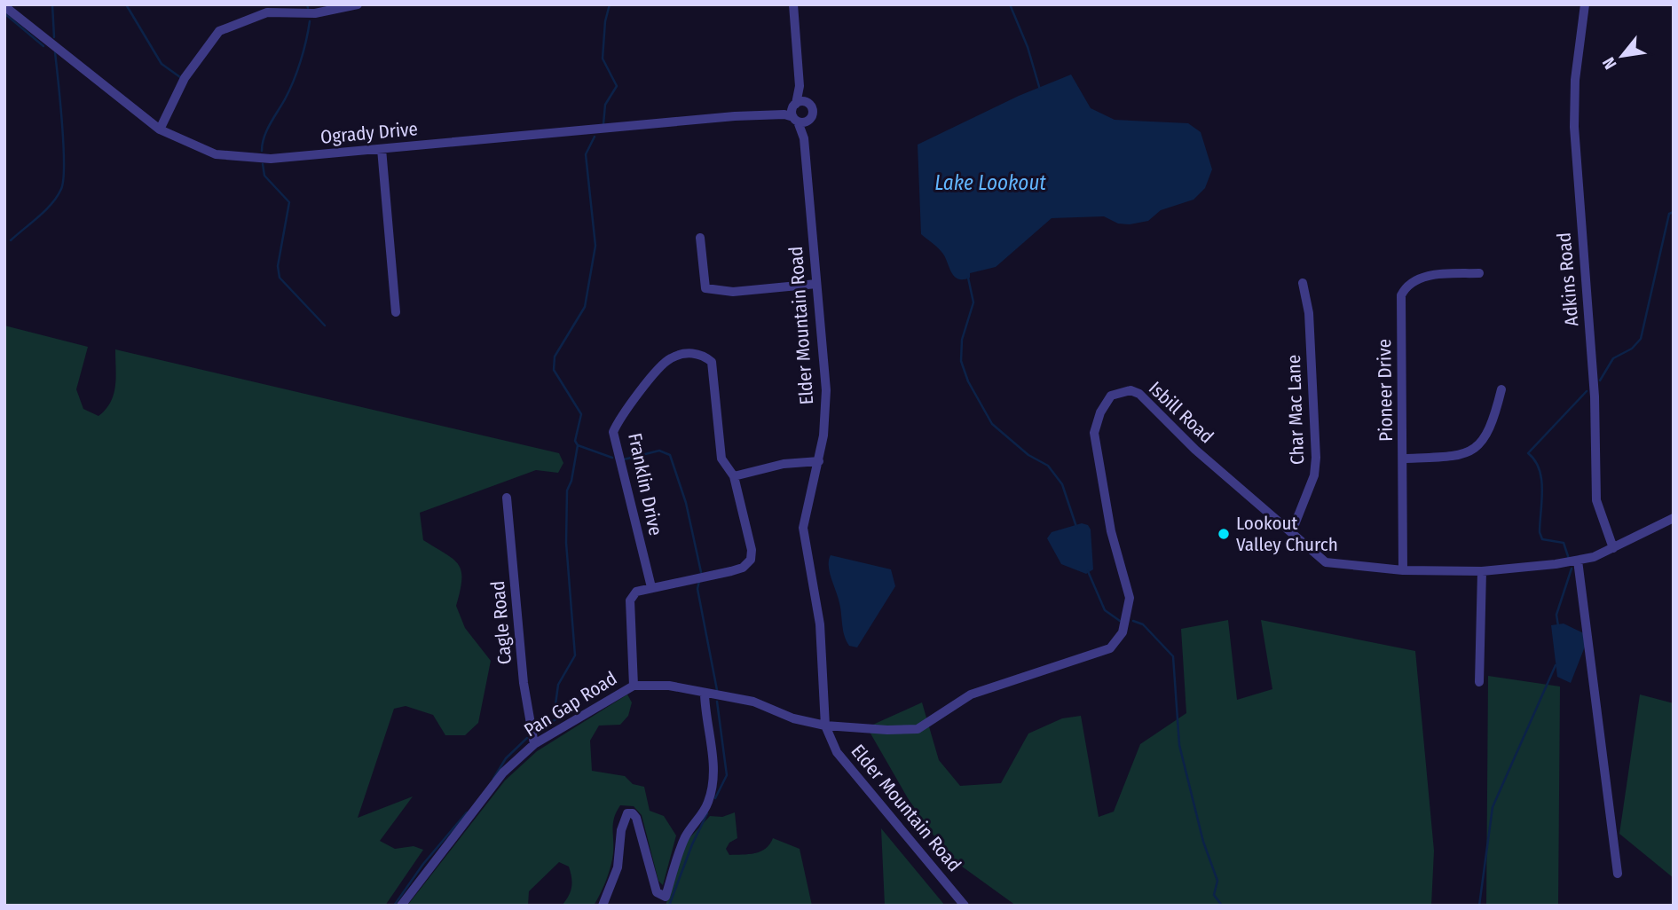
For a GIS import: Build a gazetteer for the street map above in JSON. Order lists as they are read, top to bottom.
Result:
{
  "streets": {
    "street": [
      "Ogrady Drive",
      "Adkins Road",
      "Elder Mountain Road",
      "Pioneer Drive",
      "Char Mac Lane",
      "Isbill Road",
      "Franklin Drive",
      "Cagle Road",
      "Pan Gap Road"
    ]
  },
  "crossings": [
    ["Ogrady Drive", "Elder Mountain Road"],
    ["Adkins Road", "Isbill Road"],
    ["Elder Mountain Road", "Isbill Road"],
    ["Elder Mountain Road", "Pan Gap Road"],
    ["Pioneer Drive", "Isbill Road"],
    ["Char Mac Lane", "Isbill Road"],
    ["Isbill Road", "Pan Gap Road"],
    ["Cagle Road", "Pan Gap Road"]
  ],
  "water": ["Lake Lookout"],
  "places": ["Lookout Valley Church"],
  "north": "bottom left"
}
